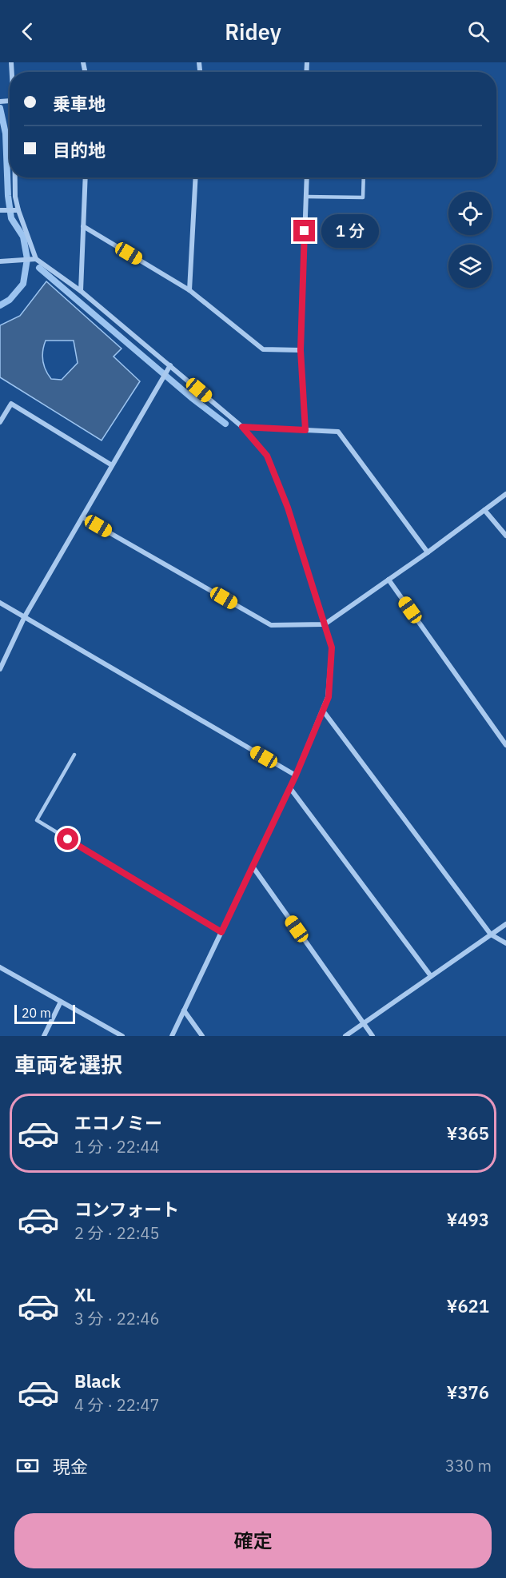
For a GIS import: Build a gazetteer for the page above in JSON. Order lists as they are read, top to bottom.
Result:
{
  "scale_bar": "20 m",
  "page": {
    "header": "Ridey",
    "banner": ["乗車地", "目的地"],
    "bubble": "1 分",
    "scale": "20 m",
    "heading": "車両を選択",
    "list": [
      {
        "name": "エコノミー",
        "note": "1 分 · 22:44",
        "value": "¥365"
      },
      {
        "name": "コンフォート",
        "note": "2 分 · 22:45",
        "value": "¥493"
      },
      {
        "name": "XL",
        "note": "3 分 · 22:46",
        "value": "¥621"
      },
      {
        "name": "Black",
        "note": "4 分 · 22:47",
        "value": "¥376"
      }
    ],
    "pay": ["現金", "330 m"],
    "buttons": "確定"
  }
}
